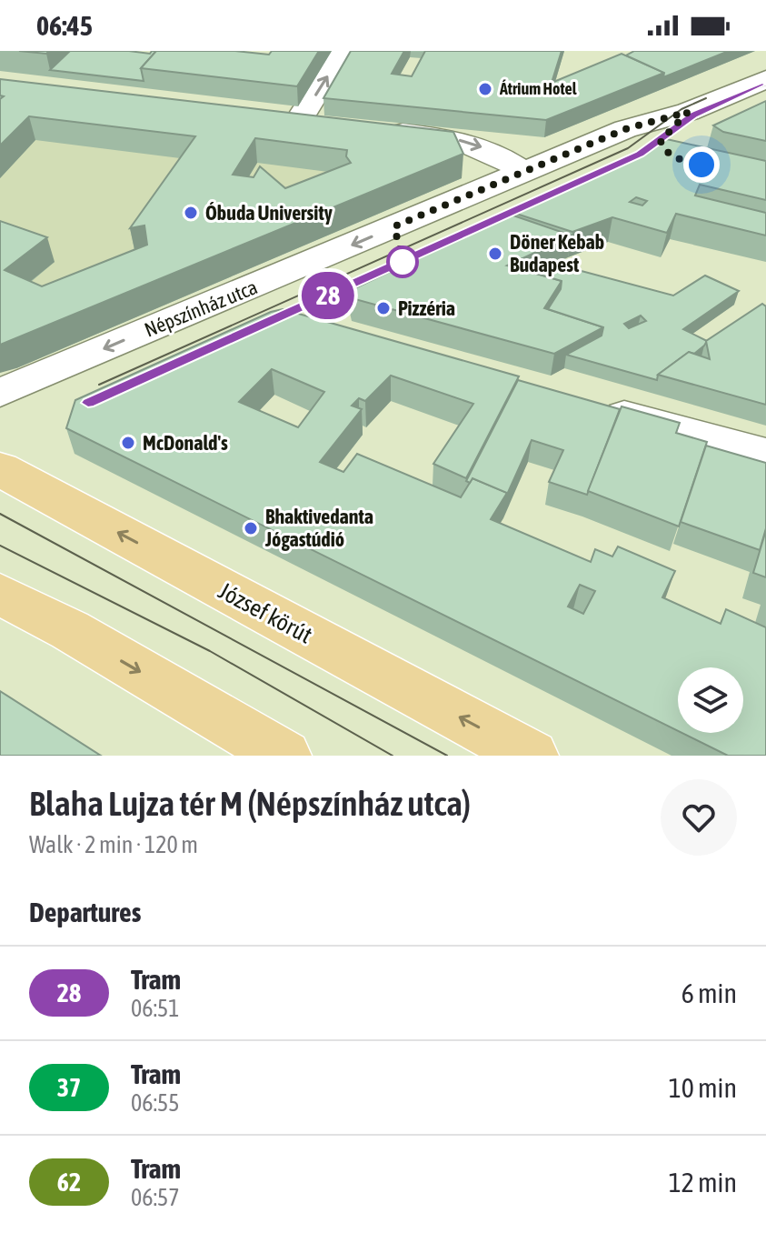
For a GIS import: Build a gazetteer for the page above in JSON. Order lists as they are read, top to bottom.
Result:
{
  "streets": {
    "main road": ["József körút"],
    "street": ["Népszínház utca"]
  },
  "one_way": ["Népszínház utca"],
  "places": [
    "Átrium Hotel",
    "Óbuda University",
    "Döner Kebab Budapest",
    "Pizzéria",
    "McDonald's",
    "Bhaktivedanta Jógastúdió"
  ],
  "lines": ["tram line 28"],
  "page": {
    "status": "06:45",
    "on_map": "28",
    "heading": [
      ["Blaha Lujza tér M (Népszínház utca)", "Walk · 2 min · 120 m"],
      "Departures"
    ],
    "list": [
      {
        "mark": "28",
        "name": "Tram",
        "note": "06:51",
        "value": "6 min"
      },
      {
        "mark": "37",
        "name": "Tram",
        "note": "06:55",
        "value": "10 min"
      },
      {
        "mark": "62",
        "name": "Tram",
        "note": "06:57",
        "value": "12 min"
      }
    ]
  }
}
